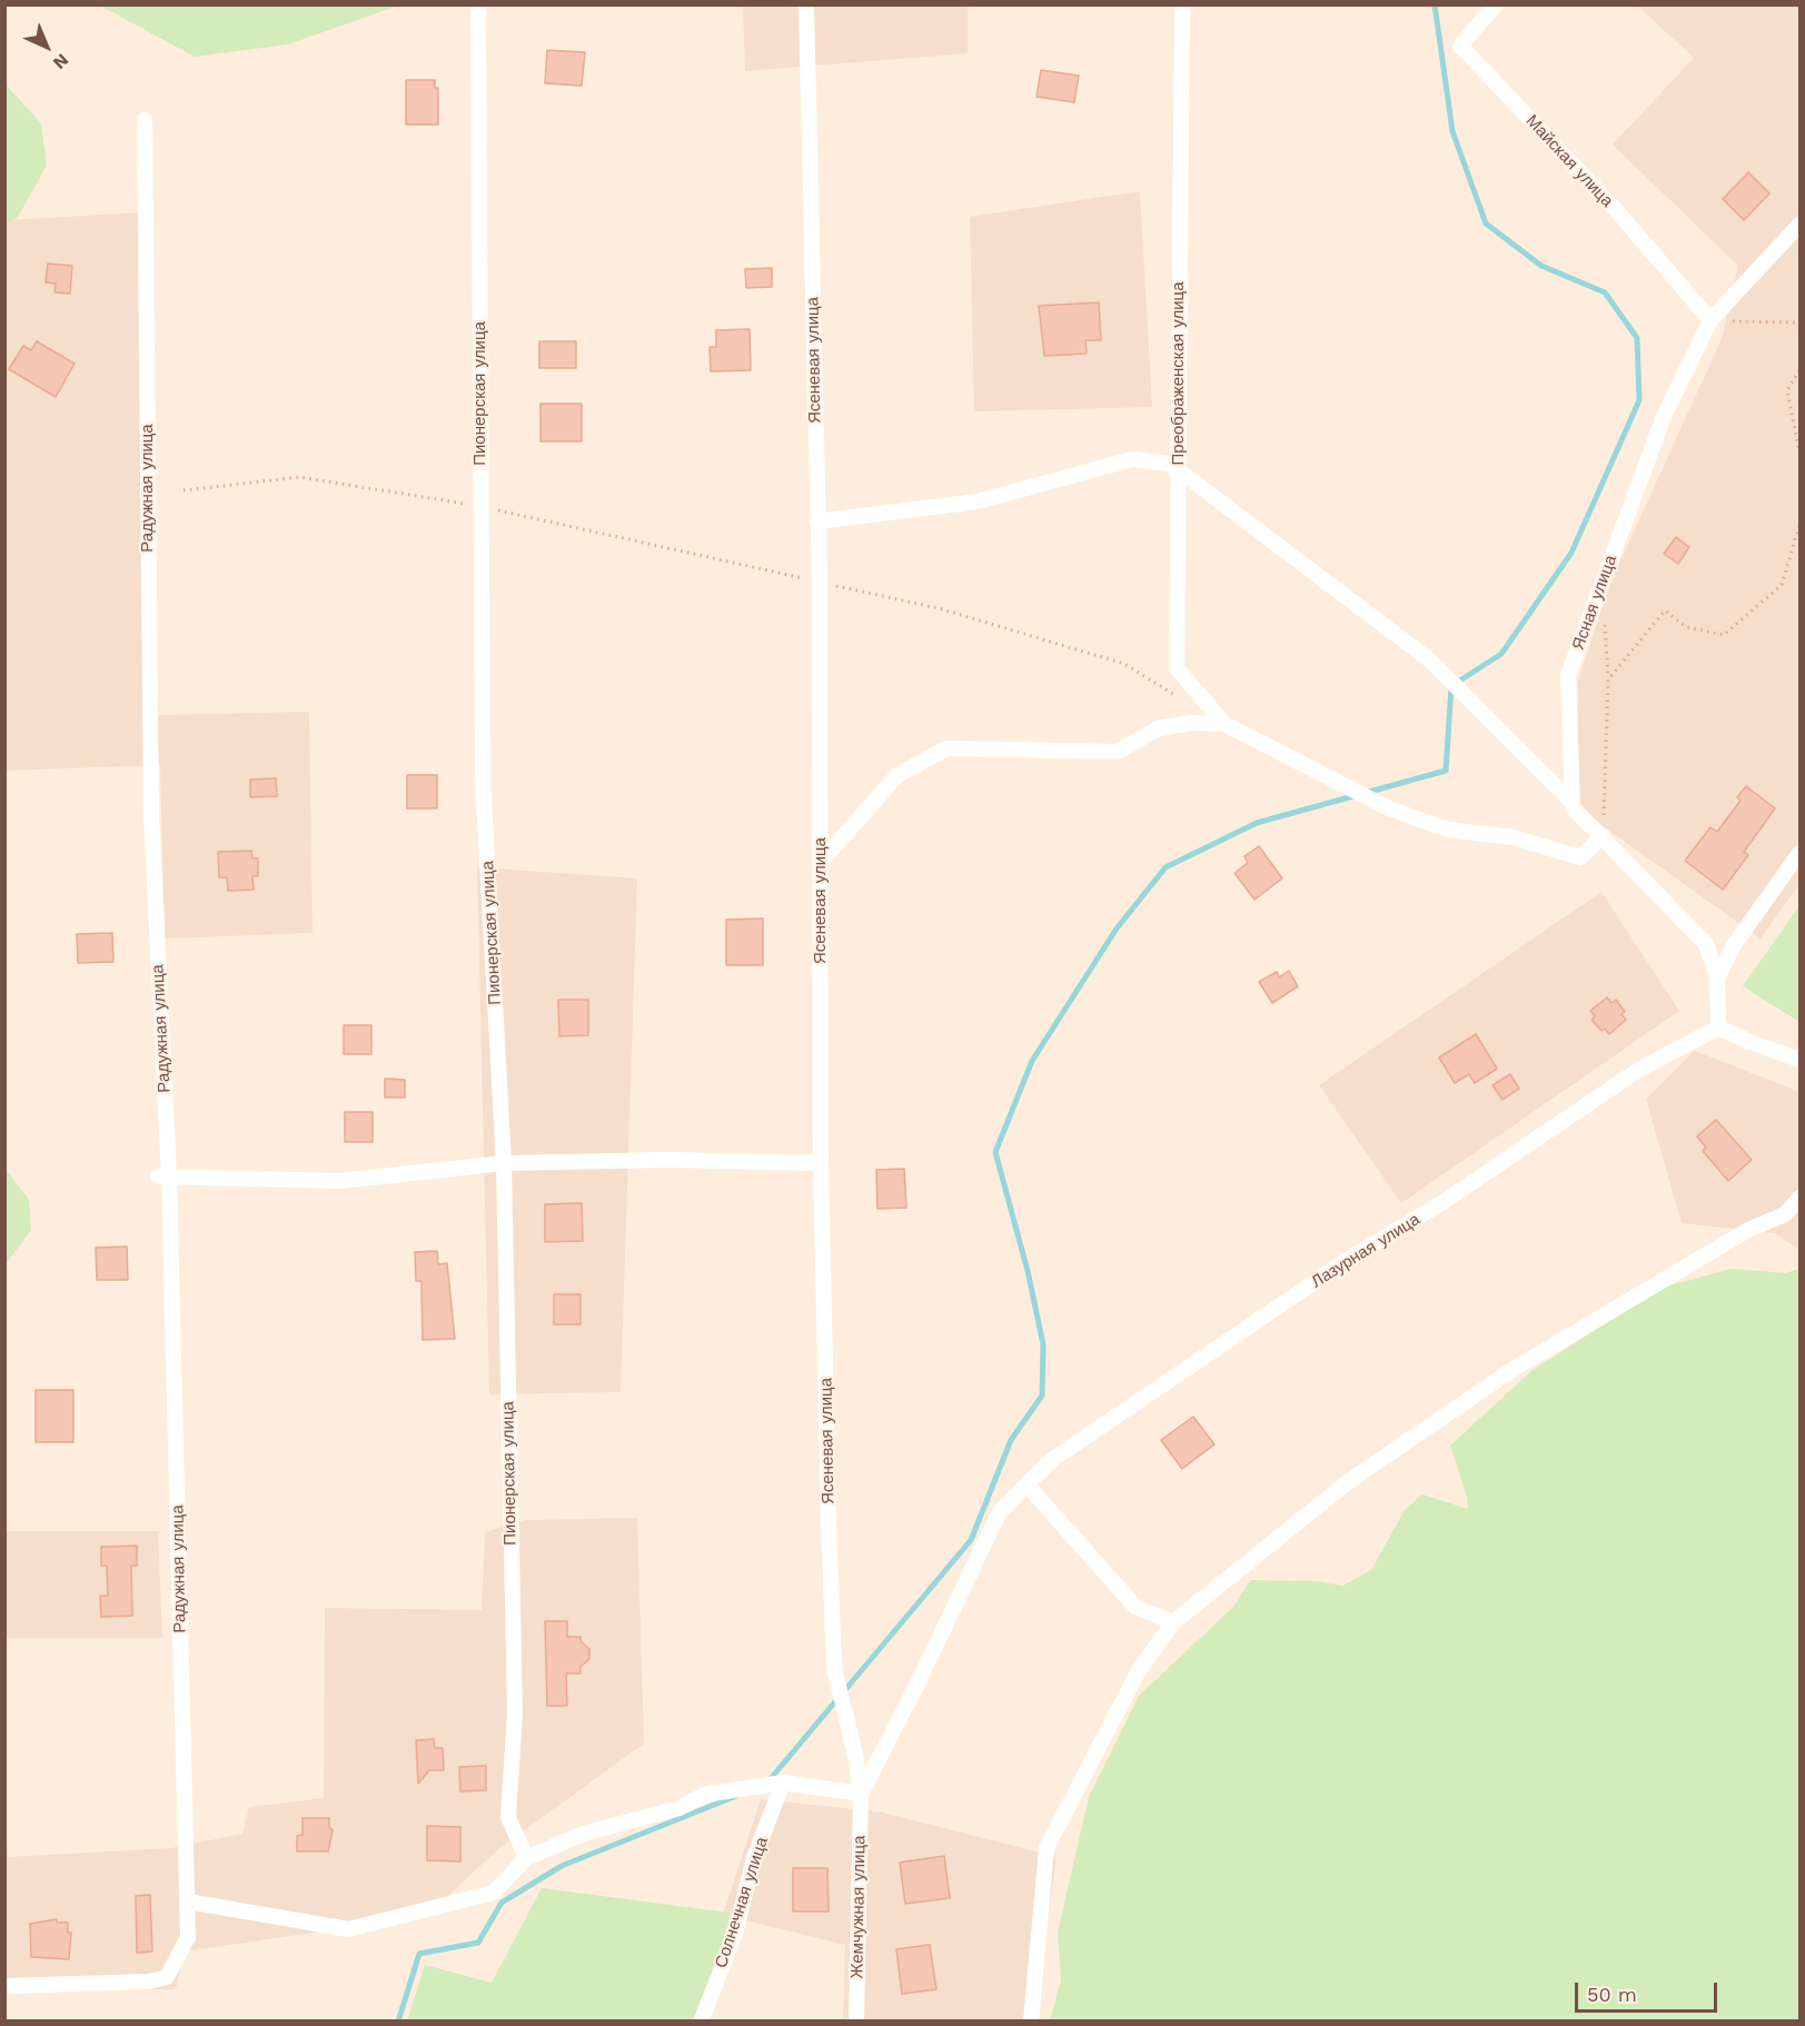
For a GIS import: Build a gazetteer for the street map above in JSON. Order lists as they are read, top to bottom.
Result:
{
  "streets": {
    "street": [
      "Майская улица",
      "Ясеневая улица",
      "Преображенская улица",
      "Пионерская улица",
      "Радужная улица",
      "Ясная улица",
      "Лазурная улица",
      "Солнечная улица",
      "Жемчужная улица"
    ]
  },
  "crossings": [
    ["Майская улица", "Ясная улица"],
    ["Ясеневая улица", "Лазурная улица"],
    ["Ясеневая улица", "Жемчужная улица"],
    ["Лазурная улица", "Жемчужная улица"]
  ],
  "scale_bar": "50 m",
  "north": "bottom right"
}
